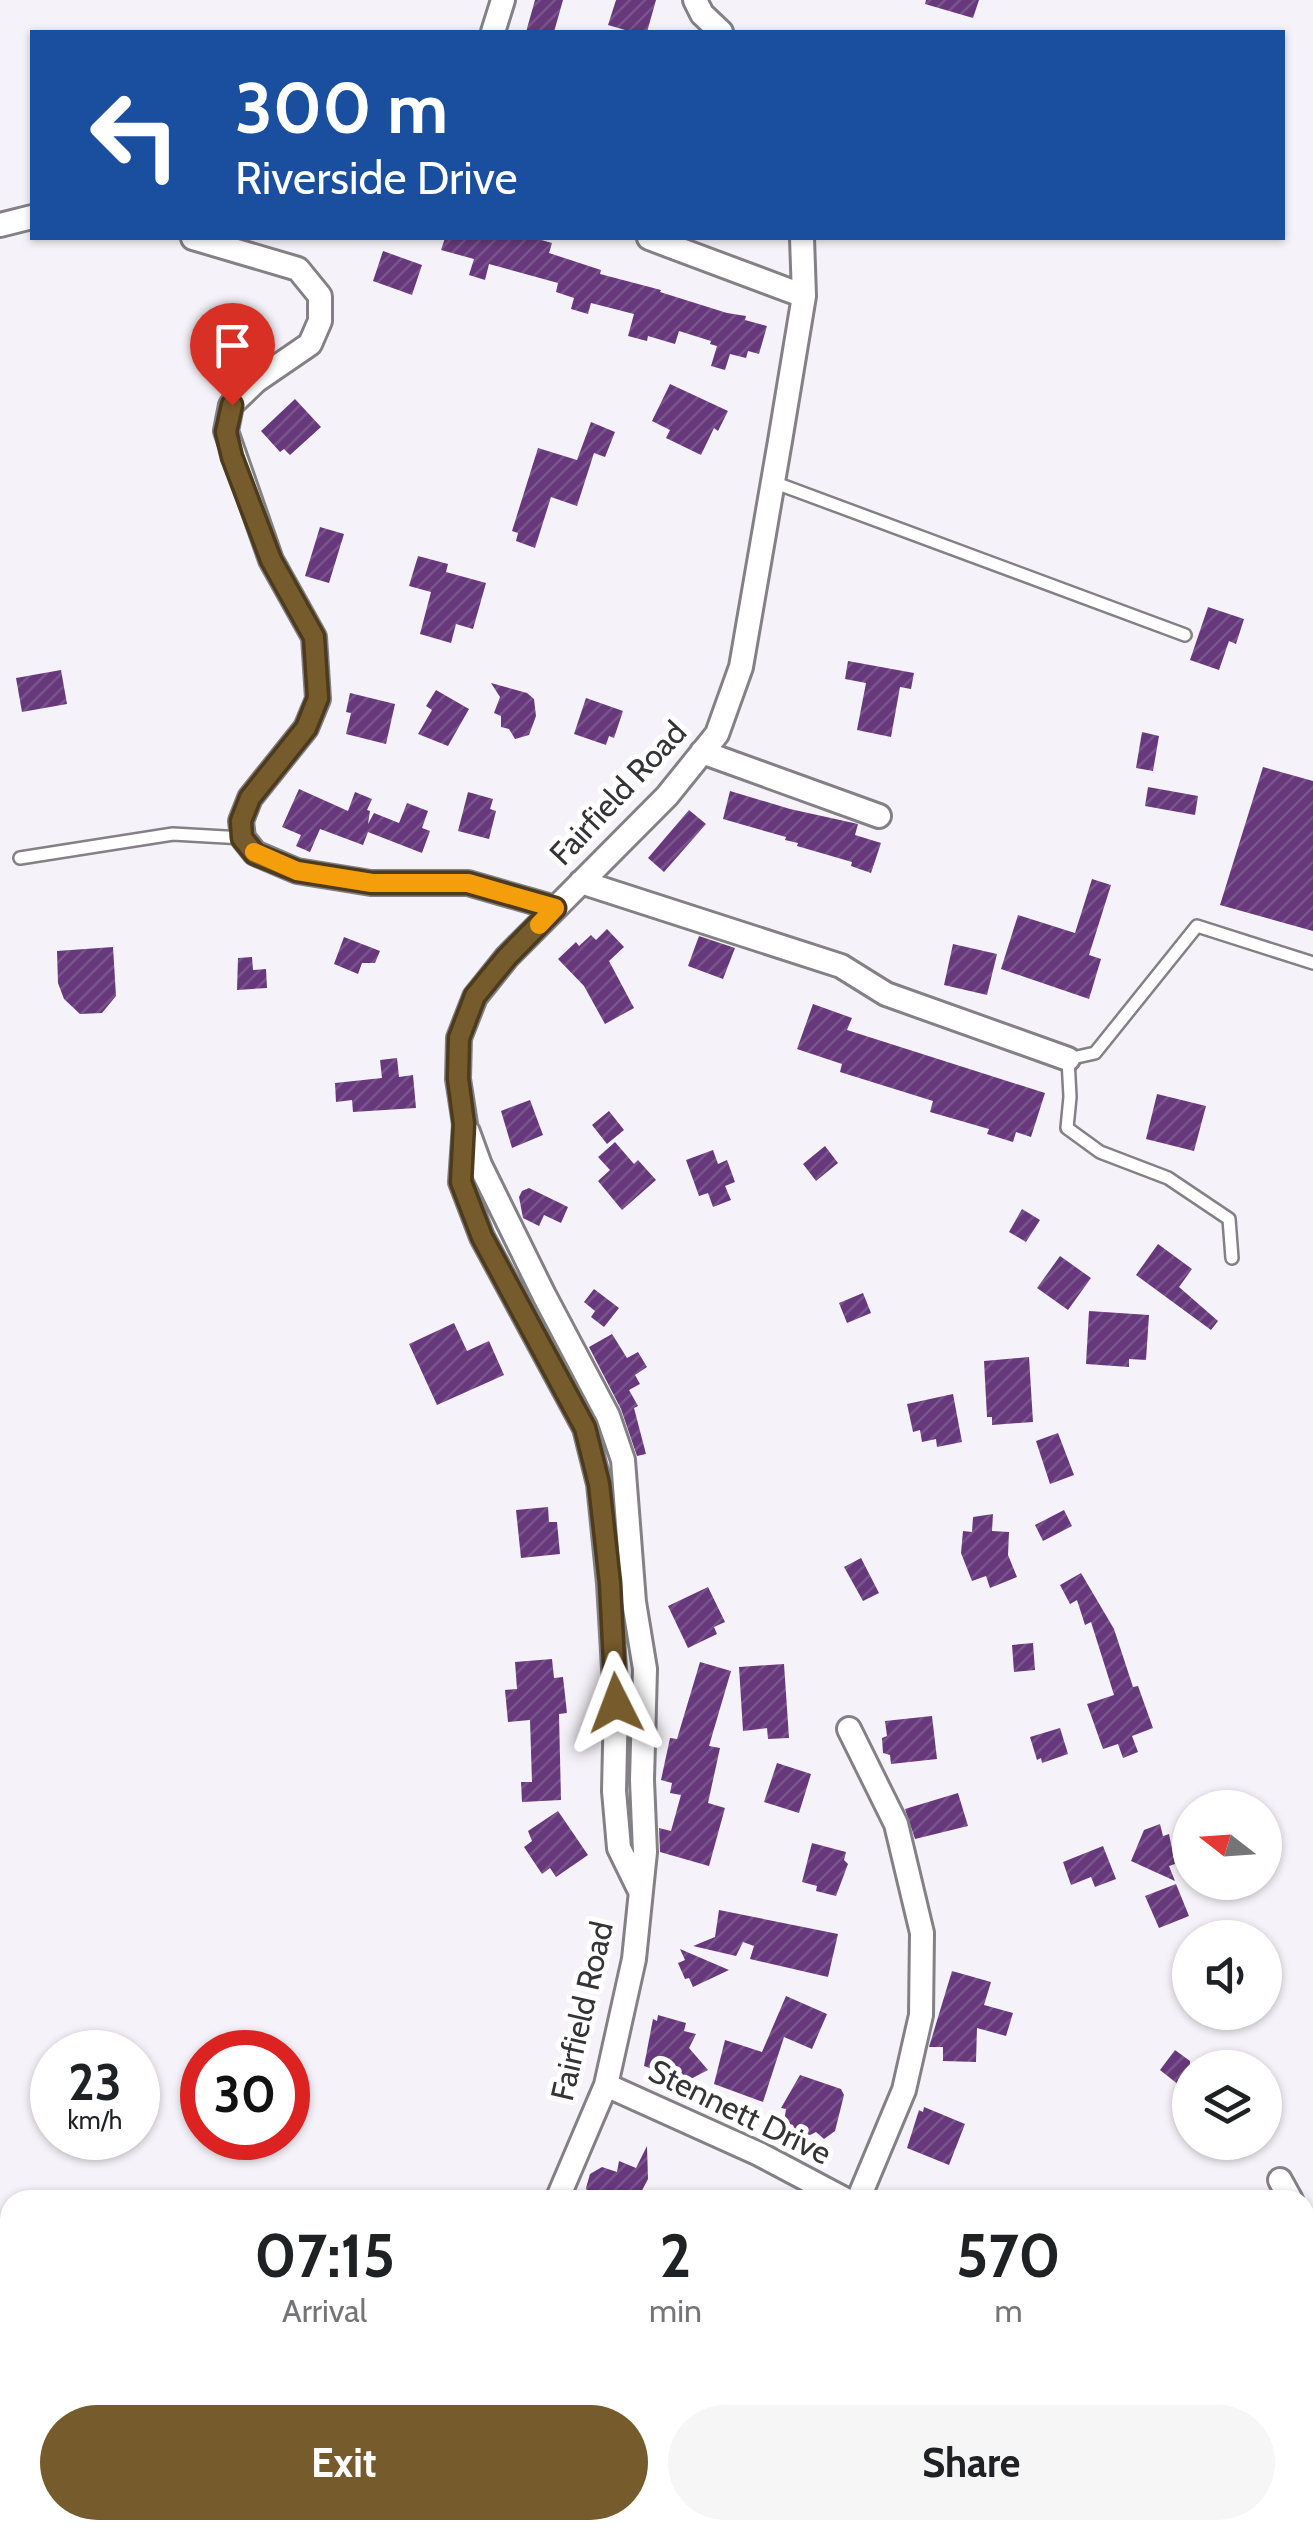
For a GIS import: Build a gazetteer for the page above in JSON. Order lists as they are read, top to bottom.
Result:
{
  "streets": {
    "street": ["Fairfield Road", "Stennett Drive"]
  },
  "crossings": [
    ["Fairfield Road", "Stennett Drive"]
  ],
  "north": "left",
  "page": {
    "turn": ["300 m", "Riverside Drive"],
    "speed": "23 km/h",
    "limit": "30",
    "eta": [
      "07:15",
      "Arrival",
      "2",
      "min",
      "570",
      "m"
    ],
    "buttons": ["Exit", "Share"]
  }
}
